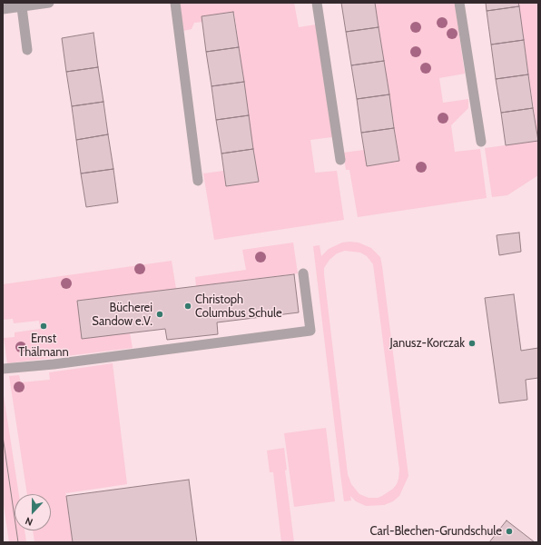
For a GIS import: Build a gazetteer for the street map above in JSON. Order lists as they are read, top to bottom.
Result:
{
  "places": [
    "Christoph Columbus Schule",
    "Bücherei Sandow e.V.",
    "Ernst Thälmann",
    "Janusz-Korczak",
    "Carl-Blechen-Grundschule"
  ],
  "north": "bottom"
}
